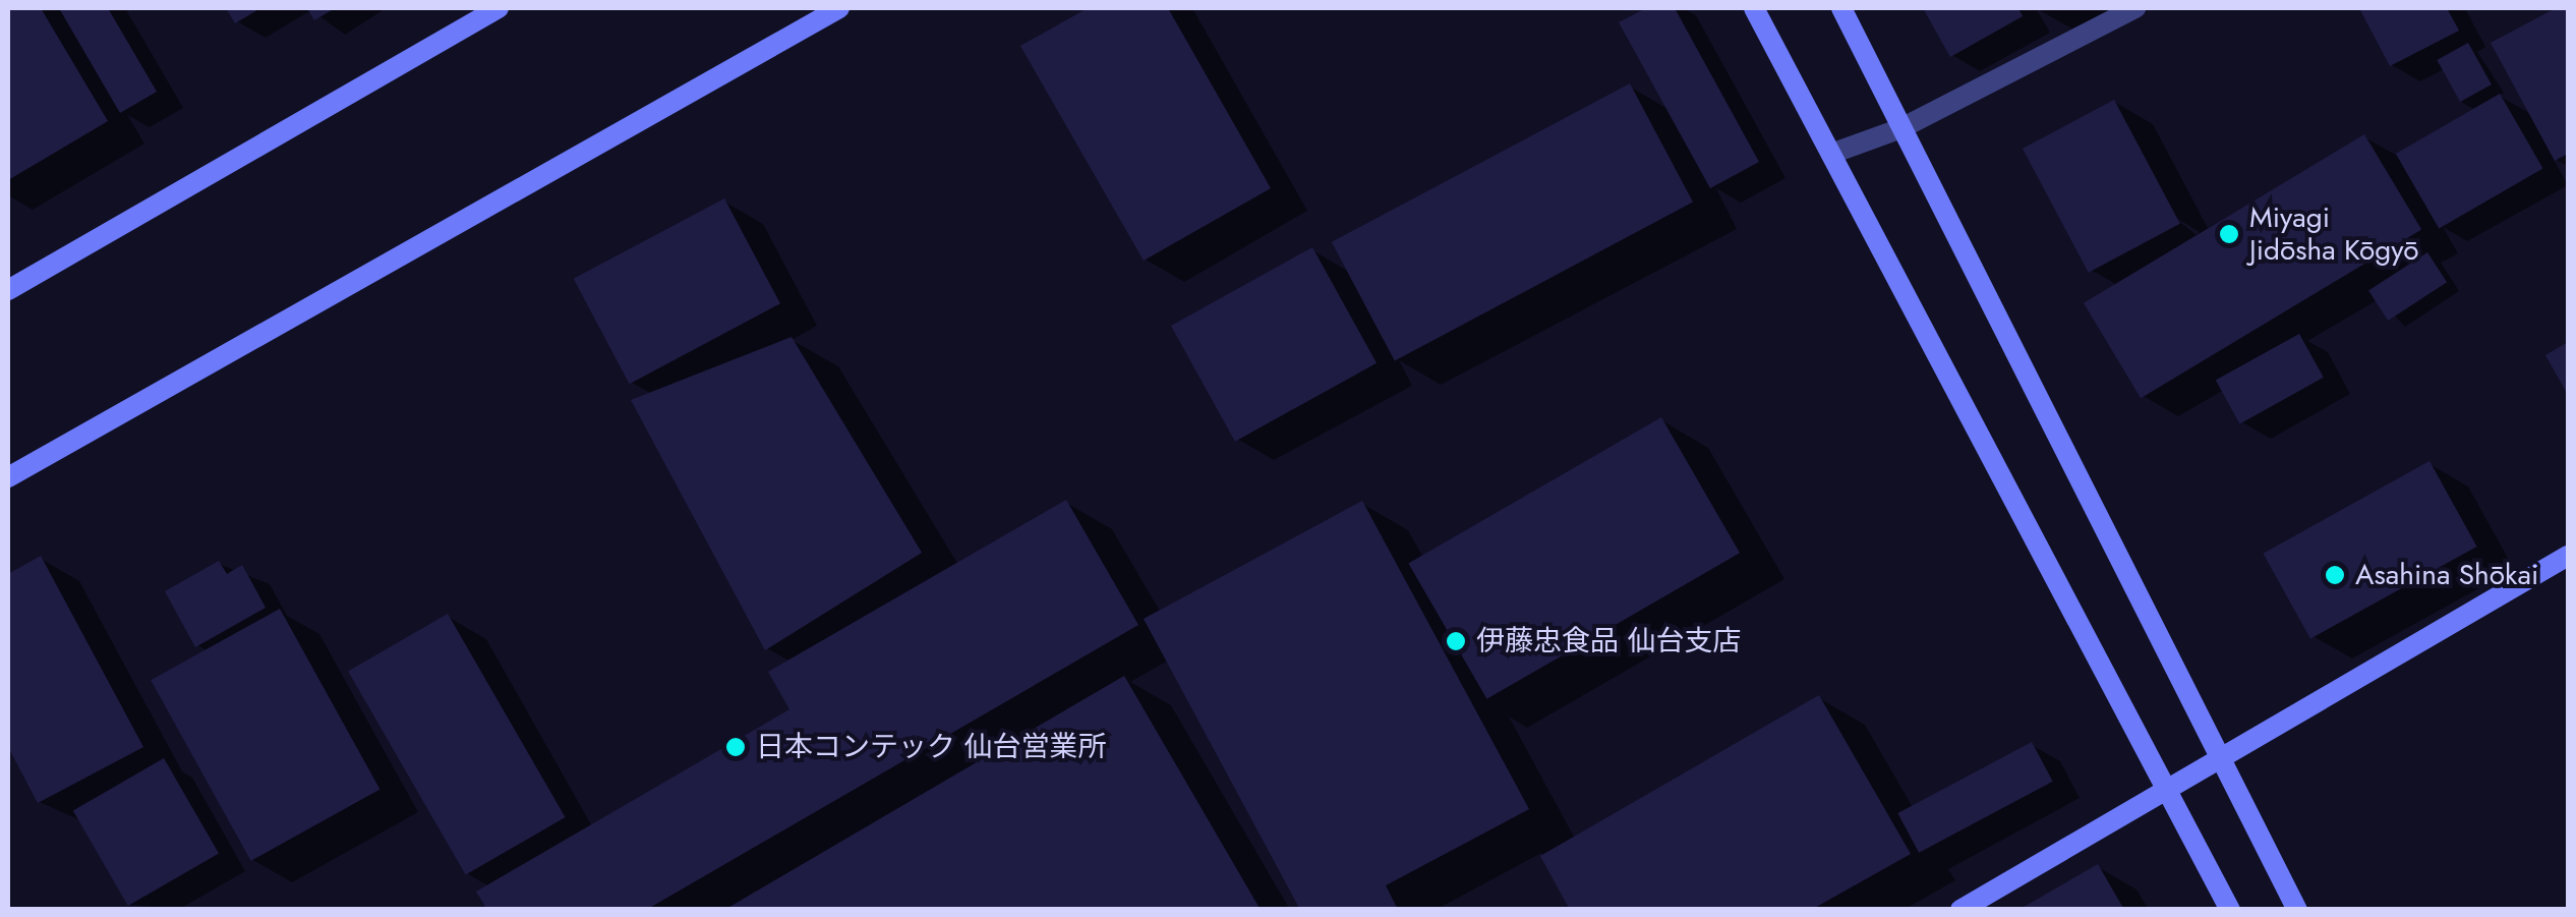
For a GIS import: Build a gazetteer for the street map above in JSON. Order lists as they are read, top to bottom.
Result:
{
  "places": [
    "Miyagi Jidōsha Kōgyō",
    "Asahina Shōkai",
    "伊藤忠食品 仙台支店",
    "日本コンテック 仙台営業所"
  ]
}
